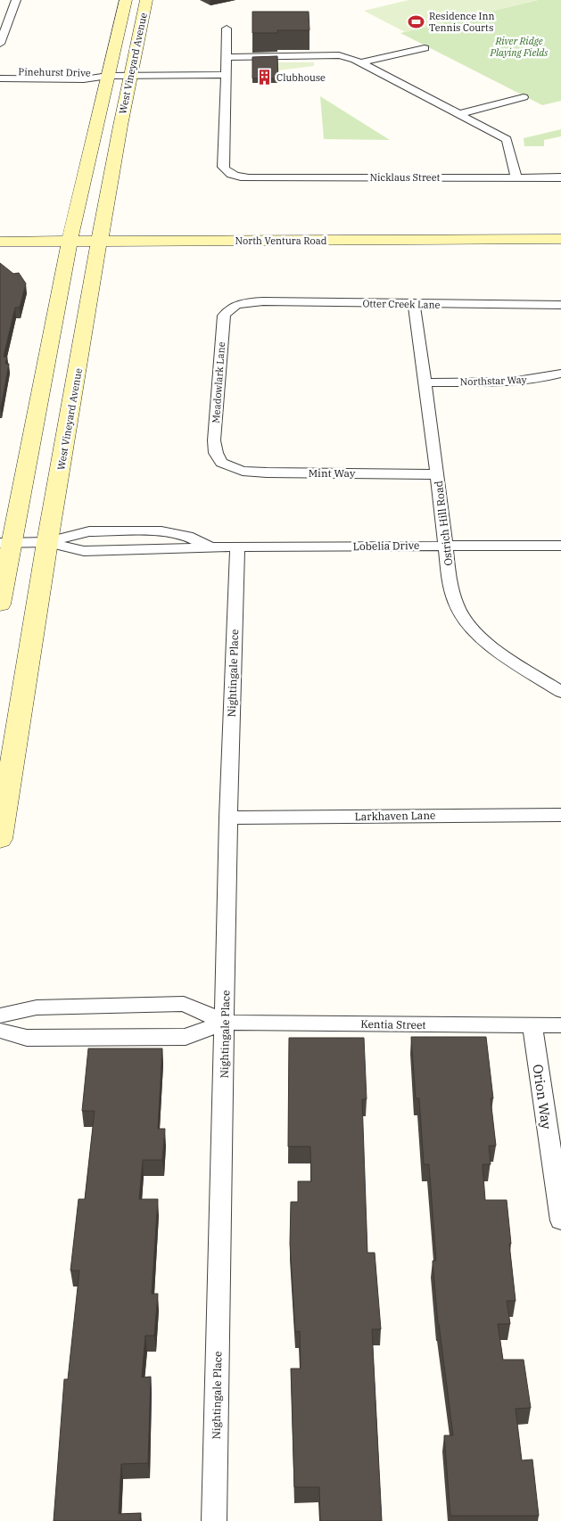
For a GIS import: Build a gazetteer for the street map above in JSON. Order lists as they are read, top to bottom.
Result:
{
  "streets": {
    "main road": ["West Vineyard Avenue", "North Ventura Road"],
    "street": [
      "Pinehurst Drive",
      "Nicklaus Street",
      "Otter Creek Lane",
      "Northstar Way",
      "Meadowlark Lane",
      "Mint Way",
      "Ostrich Hill Road",
      "Lobelia Drive",
      "Nightingale Place",
      "Larkhaven Lane",
      "Kentia Street",
      "Orion Way"
    ]
  },
  "crossings": [
    ["West Vineyard Avenue", "Pinehurst Drive"],
    ["West Vineyard Avenue", "North Ventura Road"],
    ["West Vineyard Avenue", "Lobelia Drive"],
    ["Otter Creek Lane", "Meadowlark Lane"],
    ["Otter Creek Lane", "Ostrich Hill Road"],
    ["Northstar Way", "Ostrich Hill Road"],
    ["Meadowlark Lane", "Mint Way"],
    ["Mint Way", "Ostrich Hill Road"],
    ["Ostrich Hill Road", "Lobelia Drive"],
    ["Lobelia Drive", "Nightingale Place"],
    ["Nightingale Place", "Larkhaven Lane"],
    ["Nightingale Place", "Kentia Street"],
    ["Kentia Street", "Orion Way"]
  ],
  "parks": ["River Ridge Playing Fields"],
  "places": {
    "sports": ["Residence Inn Tennis Courts"],
    "building": ["Clubhouse"]
  }
}
